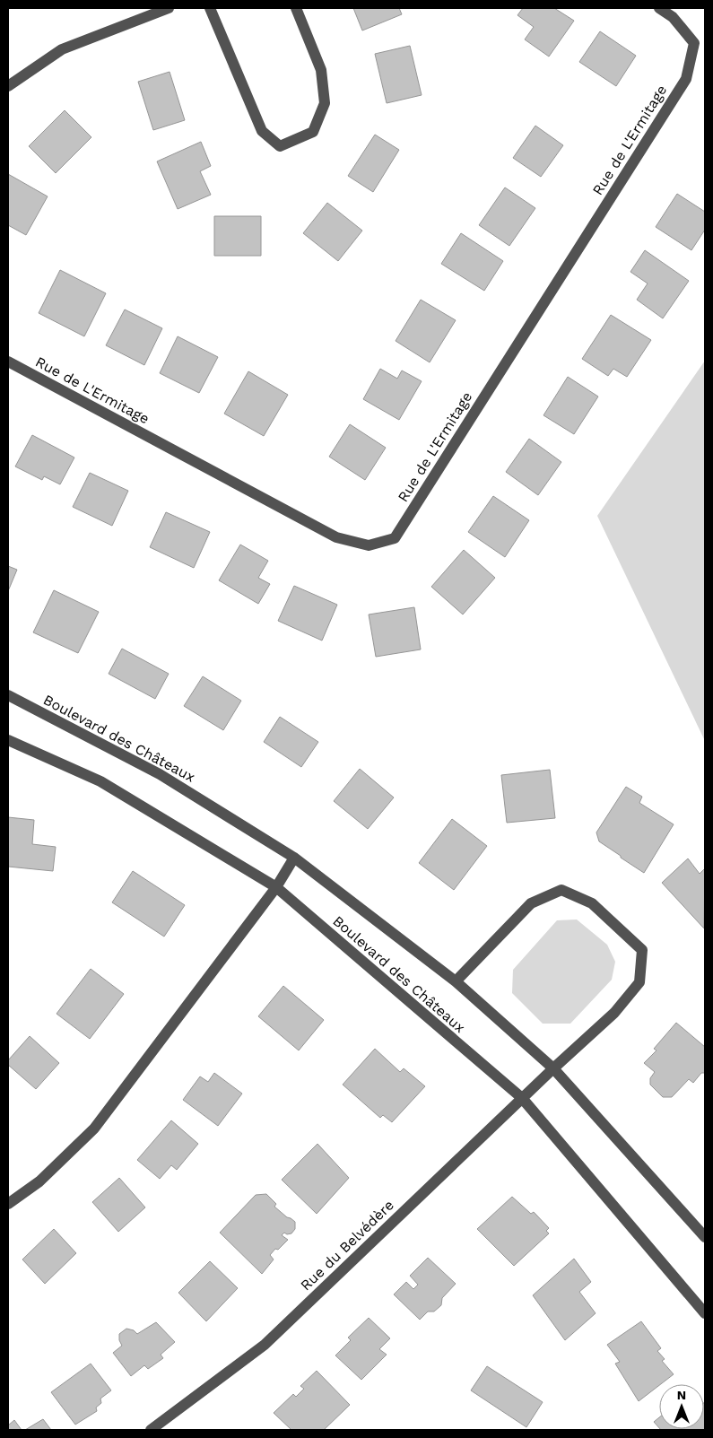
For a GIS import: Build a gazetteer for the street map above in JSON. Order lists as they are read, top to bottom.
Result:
{
  "streets": {
    "street": ["Rue de L'Ermitage", "Boulevard des Châteaux", "Rue du Belvédère"]
  },
  "crossings": [
    ["Boulevard des Châteaux", "Rue du Belvédère"]
  ],
  "north": "top"
}
